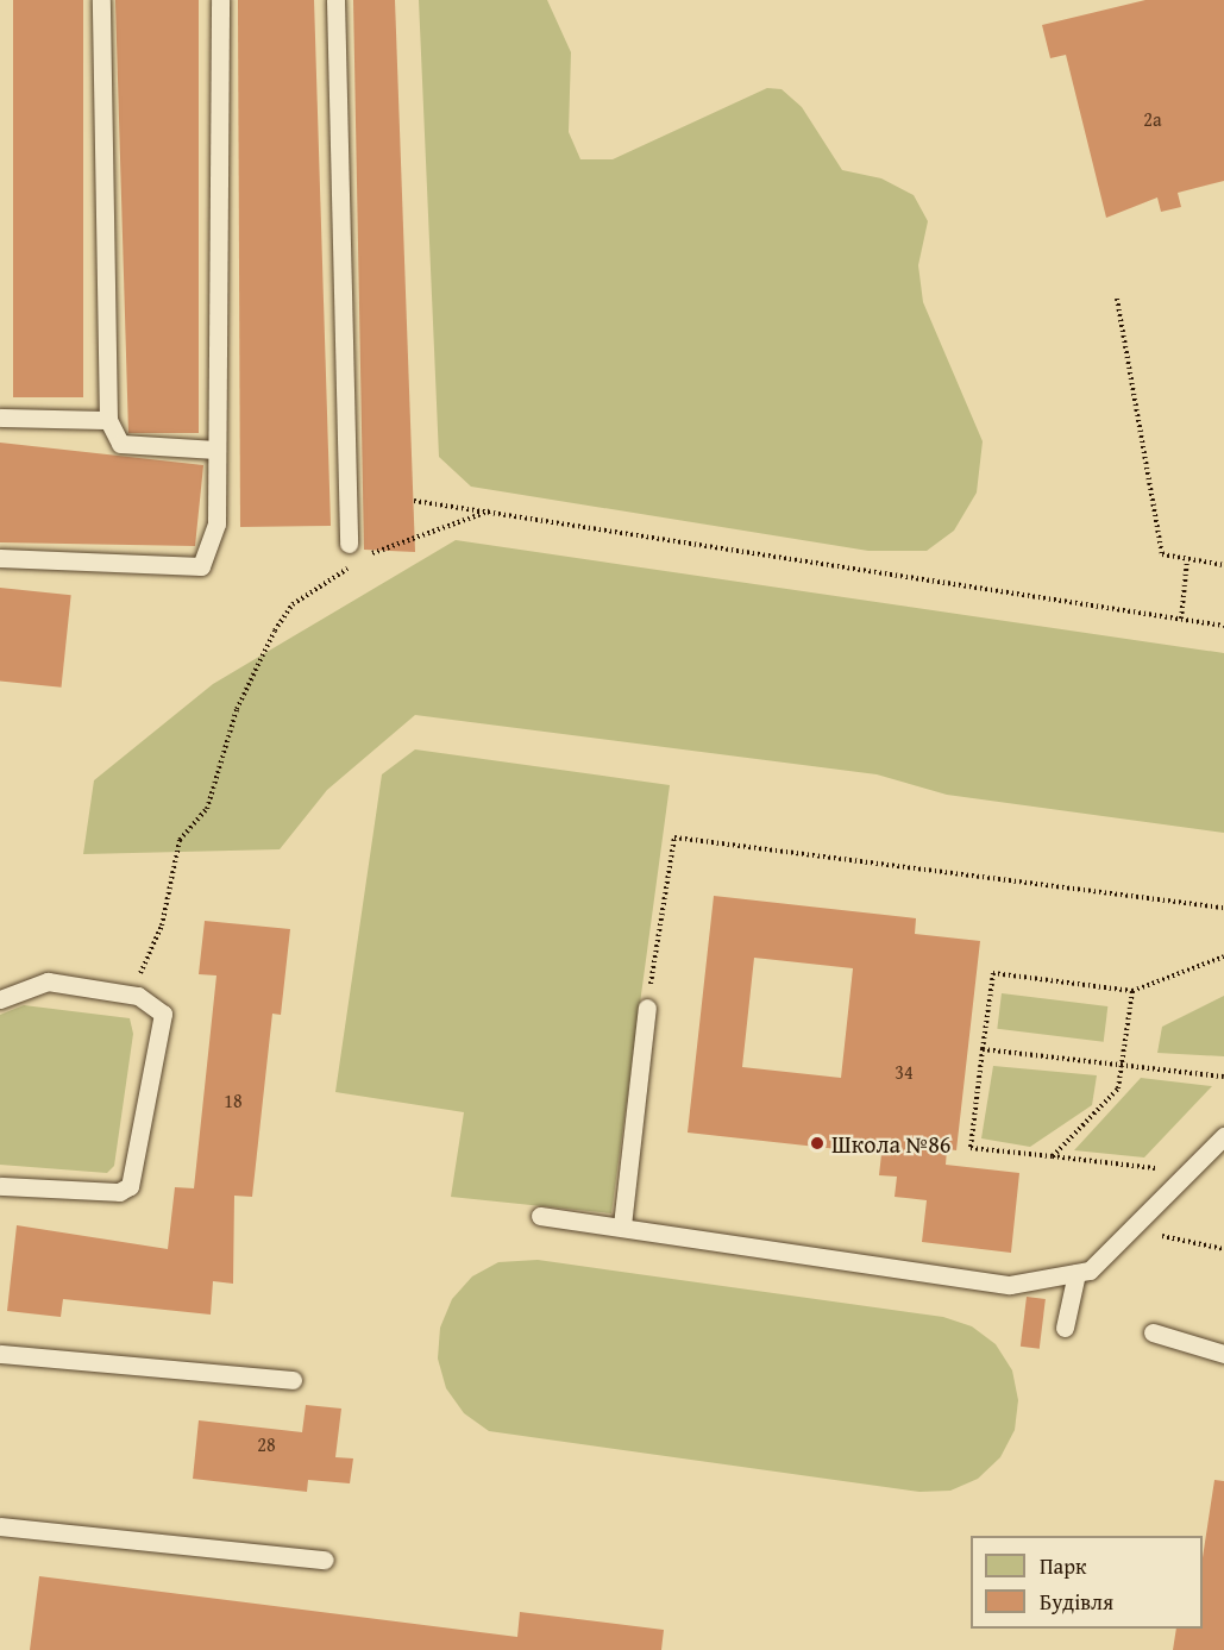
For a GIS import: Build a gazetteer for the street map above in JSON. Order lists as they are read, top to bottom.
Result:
{
  "places": ["Школа №86"],
  "house_numbers": [
    "2а",
    "34",
    "18",
    "28"
  ],
  "legend": ["Парк", "Будівля"]
}
